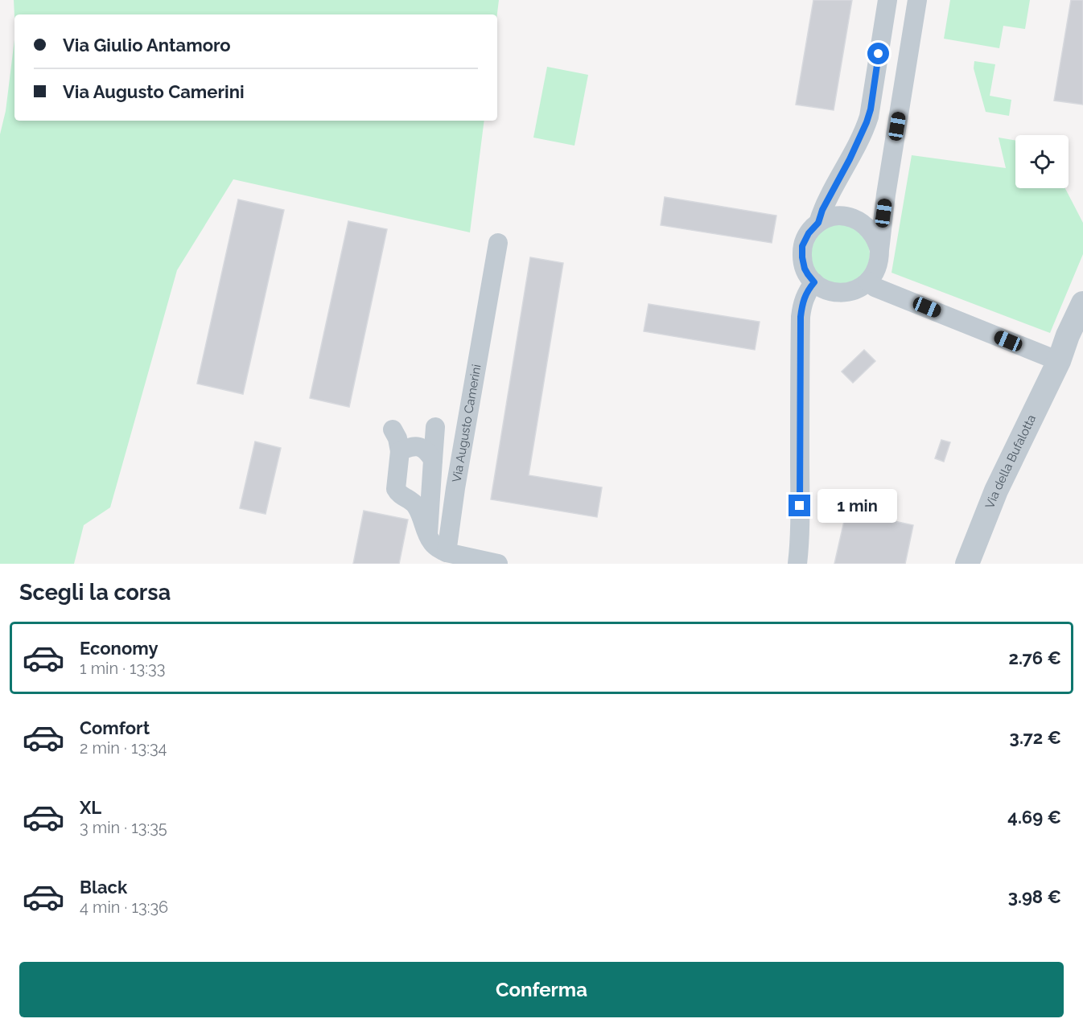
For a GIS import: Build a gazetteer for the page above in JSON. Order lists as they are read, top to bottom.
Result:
{
  "streets": {
    "street": ["Via Augusto Camerini", "Via della Bufalotta"]
  },
  "page": {
    "banner": ["Via Giulio Antamoro", "Via Augusto Camerini"],
    "bubble": "1 min",
    "heading": "Scegli la corsa",
    "list": [
      {
        "name": "Economy",
        "note": "1 min · 13:33",
        "value": "2.76 €"
      },
      {
        "name": "Comfort",
        "note": "2 min · 13:34",
        "value": "3.72 €"
      },
      {
        "name": "XL",
        "note": "3 min · 13:35",
        "value": "4.69 €"
      },
      {
        "name": "Black",
        "note": "4 min · 13:36",
        "value": "3.98 €"
      }
    ],
    "buttons": "Conferma"
  }
}
